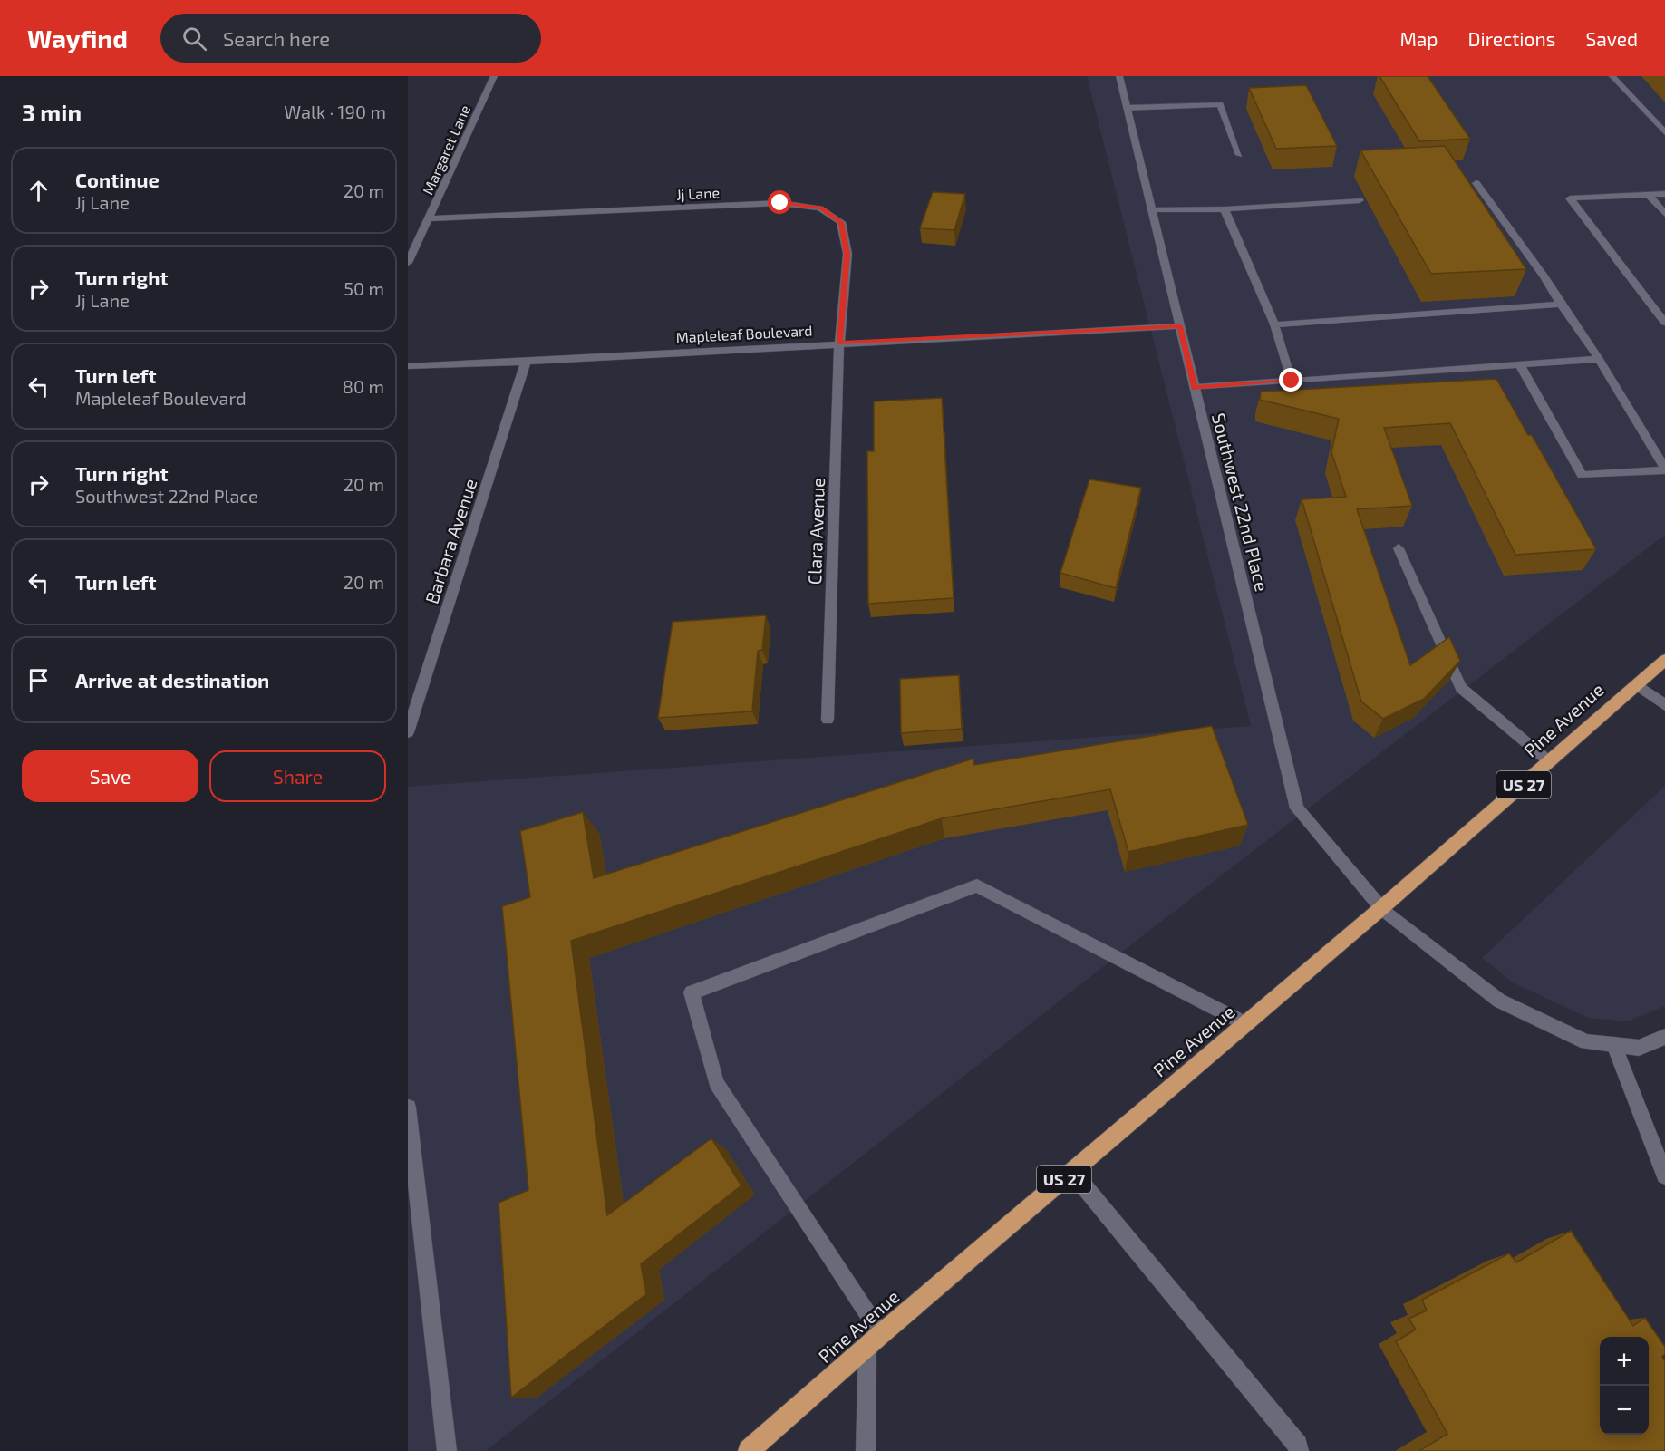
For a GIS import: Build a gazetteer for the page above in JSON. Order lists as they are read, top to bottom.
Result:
{
  "streets": {
    "highway": ["Pine Avenue", "US 27"],
    "street": [
      "Margaret Lane",
      "Jj Lane",
      "Mapleleaf Boulevard",
      "Southwest 22nd Place",
      "Clara Avenue",
      "Barbara Avenue"
    ]
  },
  "crossings": [
    ["Margaret Lane", "Jj Lane"],
    ["Jj Lane", "Mapleleaf Boulevard"],
    ["Jj Lane", "Clara Avenue"],
    ["Mapleleaf Boulevard", "Southwest 22nd Place"],
    ["Mapleleaf Boulevard", "Clara Avenue"],
    ["Mapleleaf Boulevard", "Barbara Avenue"],
    ["Southwest 22nd Place", "Pine Avenue"]
  ],
  "page": {
    "header": "Wayfind",
    "search": "Search here",
    "nav": ["Map", "Directions", "Saved"],
    "heading": ["3 min", "Walk · 190 m"],
    "list": [
      ["Continue", "Jj Lane", "20 m"],
      ["Turn right", "Jj Lane", "50 m"],
      ["Turn left", "Mapleleaf Boulevard", "80 m"],
      ["Turn right", "Southwest 22nd Place", "20 m"],
      ["Turn left", "20 m"],
      "Arrive at destination"
    ],
    "buttons": ["Save", "Share"],
    "map_buttons": ["+", "−"]
  }
}
